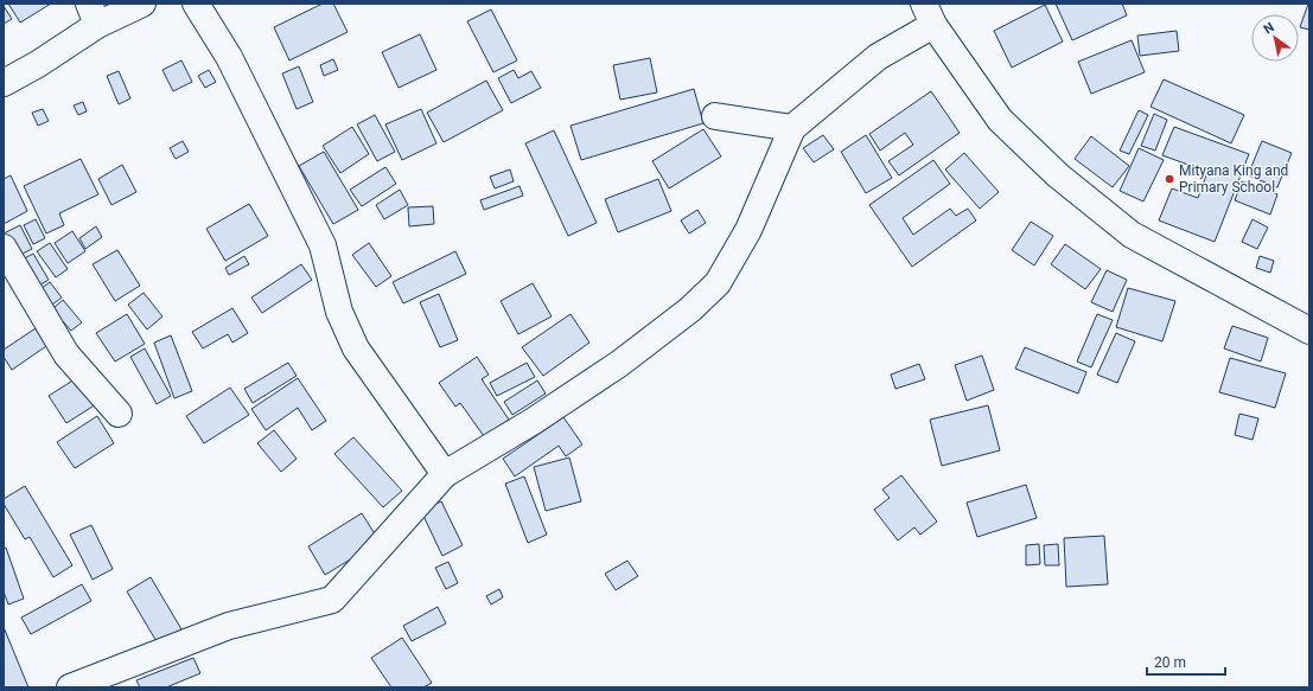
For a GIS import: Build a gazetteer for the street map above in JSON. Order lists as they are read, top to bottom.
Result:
{
  "places": ["Mityana King and Primary School"],
  "scale_bar": "20 m",
  "north": "top left"
}
